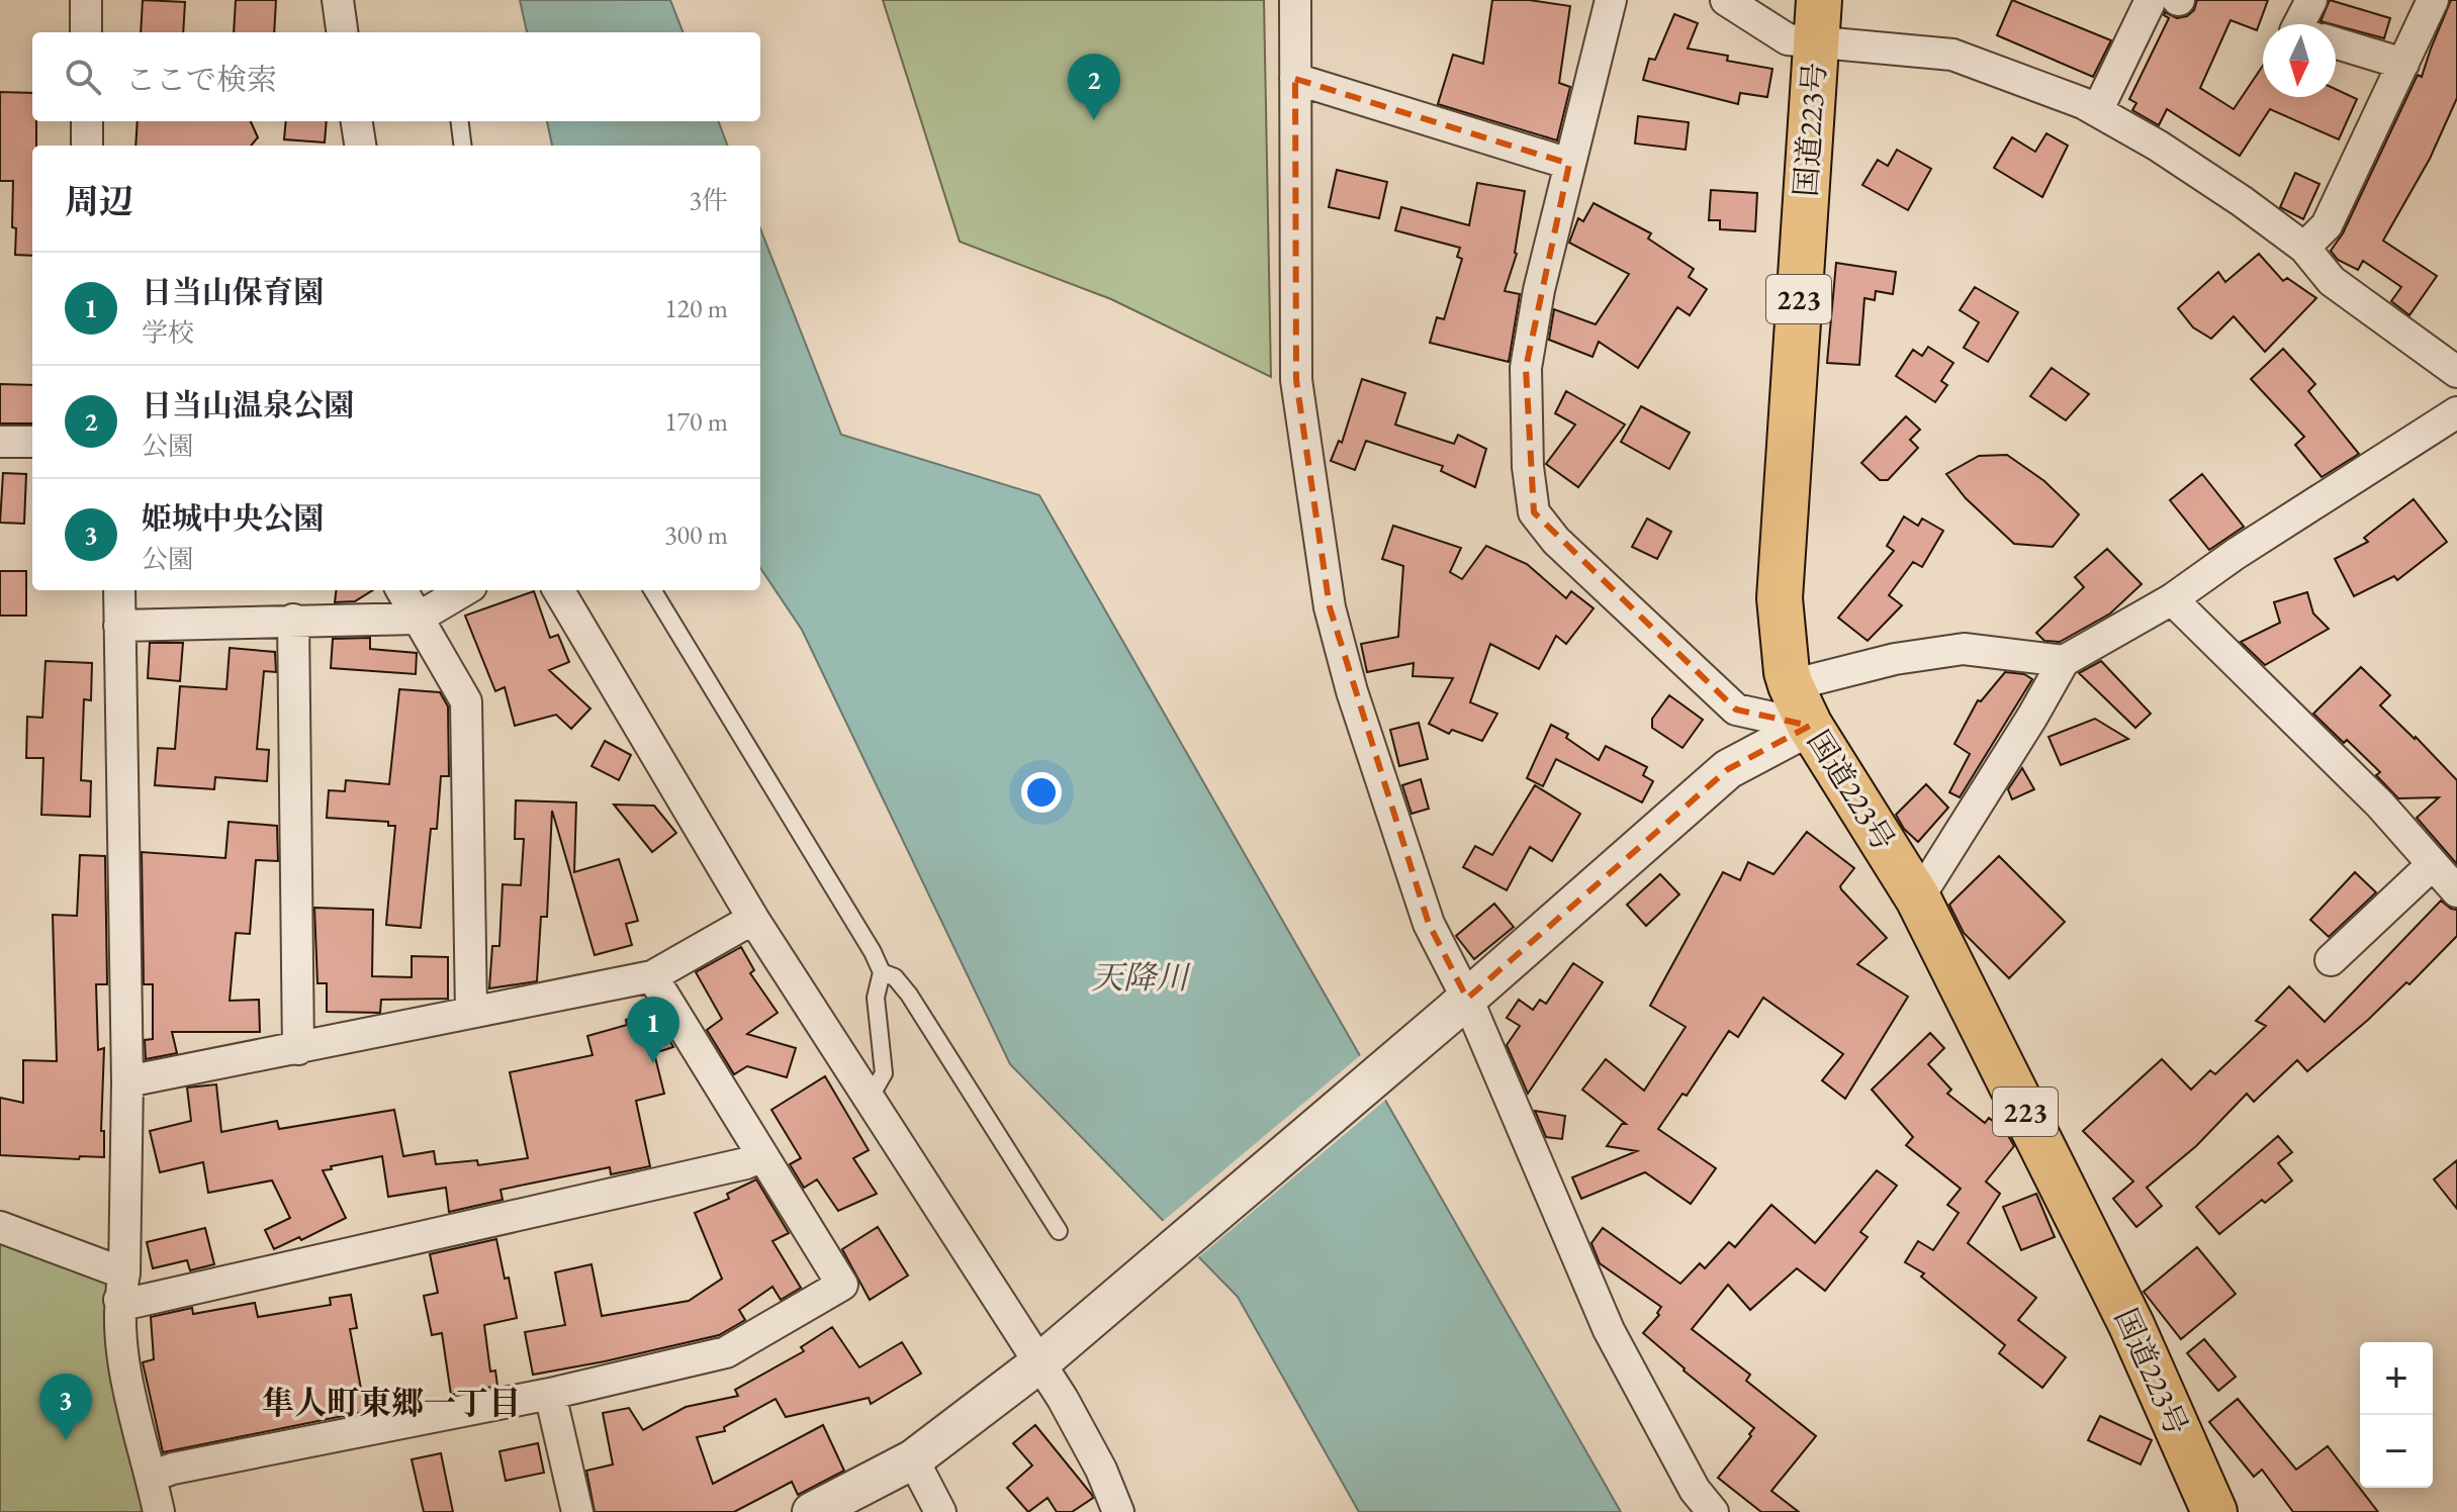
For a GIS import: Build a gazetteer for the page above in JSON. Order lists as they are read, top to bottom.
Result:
{
  "streets": {
    "highway": ["国道223号", "223"]
  },
  "districts": ["隼人町東郷一丁目"],
  "water": ["天降川"],
  "north": "bottom",
  "page": {
    "search": "ここで検索",
    "pins": ["2", "1", "3"],
    "heading": ["周辺", "3件"],
    "list": [
      {
        "mark": "1",
        "name": "日当山保育園",
        "note": "学校",
        "value": "120 m"
      },
      {
        "mark": "2",
        "name": "日当山温泉公園",
        "note": "公園",
        "value": "170 m"
      },
      {
        "mark": "3",
        "name": "姫城中央公園",
        "note": "公園",
        "value": "300 m"
      }
    ],
    "map_buttons": ["+", "−"]
  }
}
